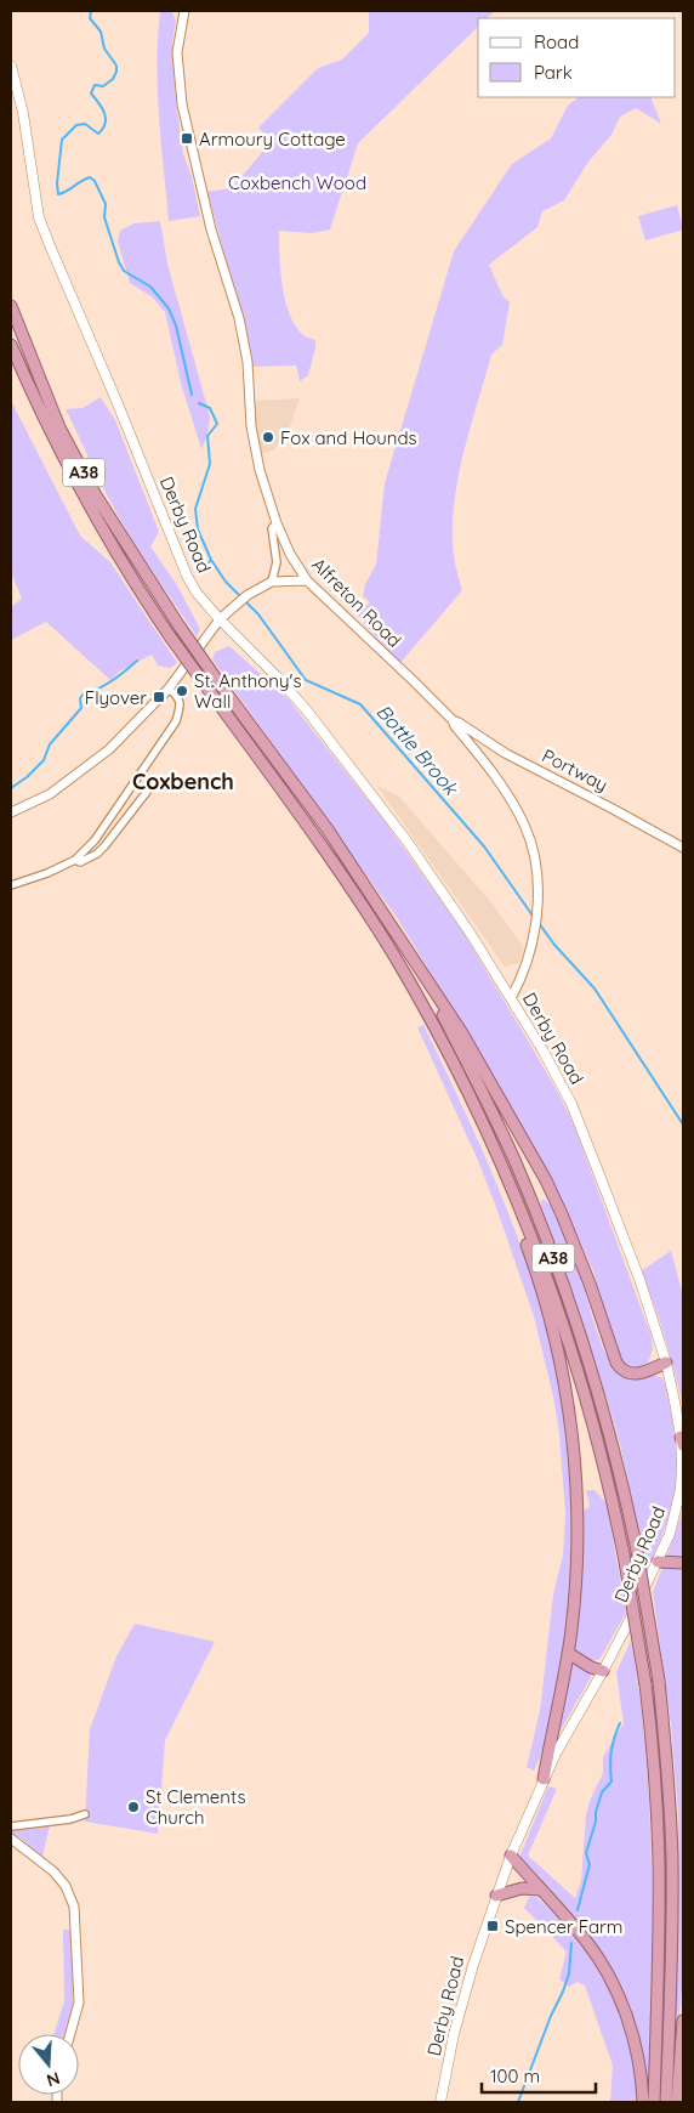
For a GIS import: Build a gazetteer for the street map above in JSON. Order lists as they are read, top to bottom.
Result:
{
  "streets": {
    "highway": ["A38"],
    "main road": ["Derby Road"],
    "street": ["Alfreton Road", "Portway"]
  },
  "crossings": [
    ["Derby Road", "Alfreton Road"],
    ["Alfreton Road", "Portway"]
  ],
  "districts": ["Coxbench"],
  "water": ["Bottle Brook"],
  "parks": ["Coxbench Wood"],
  "places": {
    "transit": ["Armoury Cottage", "Flyover", "Spencer Farm"],
    "other": ["Fox and Hounds", "St. Anthony's Wall", "St Clements Church"]
  },
  "legend": ["Road", "Park"],
  "scale_bar": "100 m",
  "north": "bottom"
}
